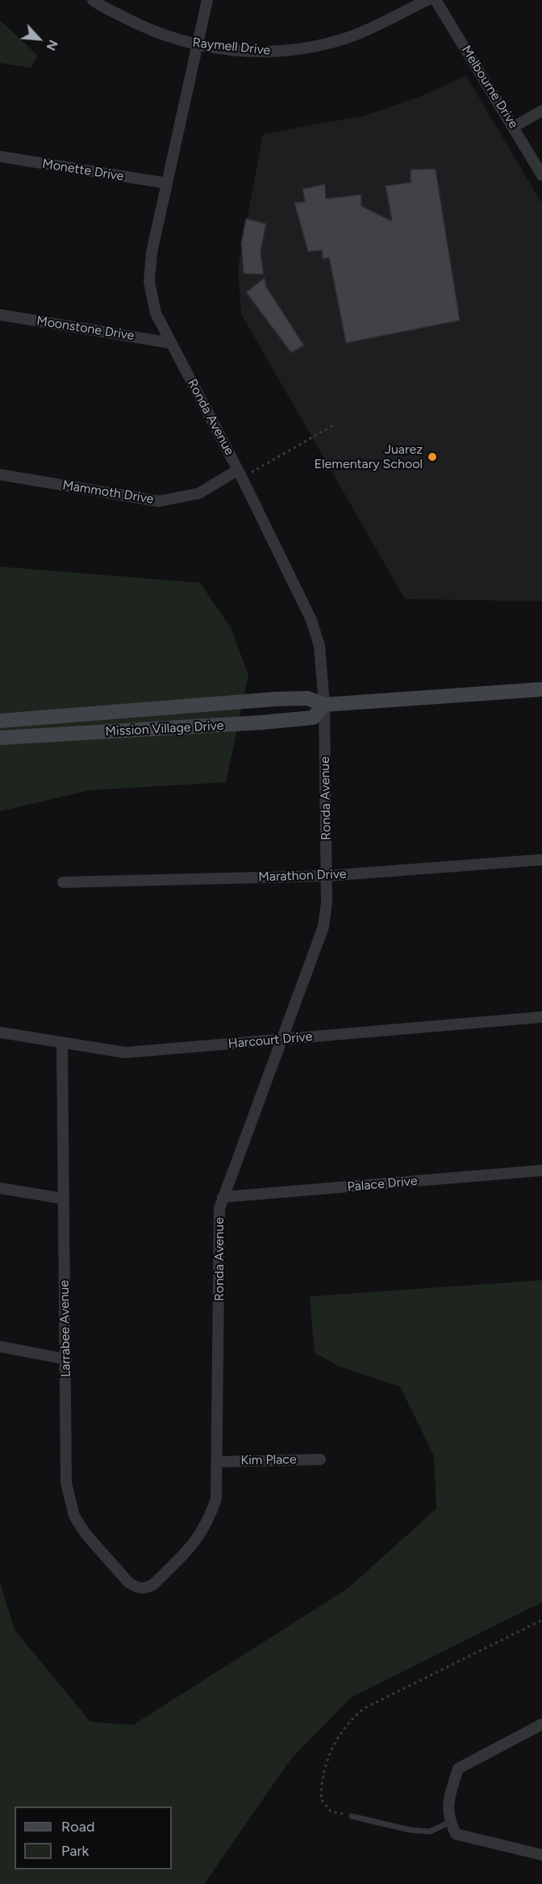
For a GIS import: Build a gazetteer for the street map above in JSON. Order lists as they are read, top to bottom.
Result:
{
  "streets": {
    "main road": ["Mission Village Drive"],
    "street": [
      "Raymell Drive",
      "Melbourne Drive",
      "Monette Drive",
      "Moonstone Drive",
      "Ronda Avenue",
      "Mammoth Drive",
      "Marathon Drive",
      "Harcourt Drive",
      "Palace Drive",
      "Larrabee Avenue",
      "Kim Place"
    ]
  },
  "crossings": [
    ["Raymell Drive", "Ronda Avenue"],
    ["Monette Drive", "Ronda Avenue"],
    ["Moonstone Drive", "Ronda Avenue"],
    ["Ronda Avenue", "Mammoth Drive"],
    ["Ronda Avenue", "Mission Village Drive"],
    ["Ronda Avenue", "Marathon Drive"],
    ["Ronda Avenue", "Harcourt Drive"],
    ["Ronda Avenue", "Palace Drive"],
    ["Ronda Avenue", "Larrabee Avenue"],
    ["Ronda Avenue", "Kim Place"],
    ["Harcourt Drive", "Larrabee Avenue"]
  ],
  "places": ["Juarez Elementary School"],
  "legend": ["Road", "Park"],
  "north": "bottom right"
}
